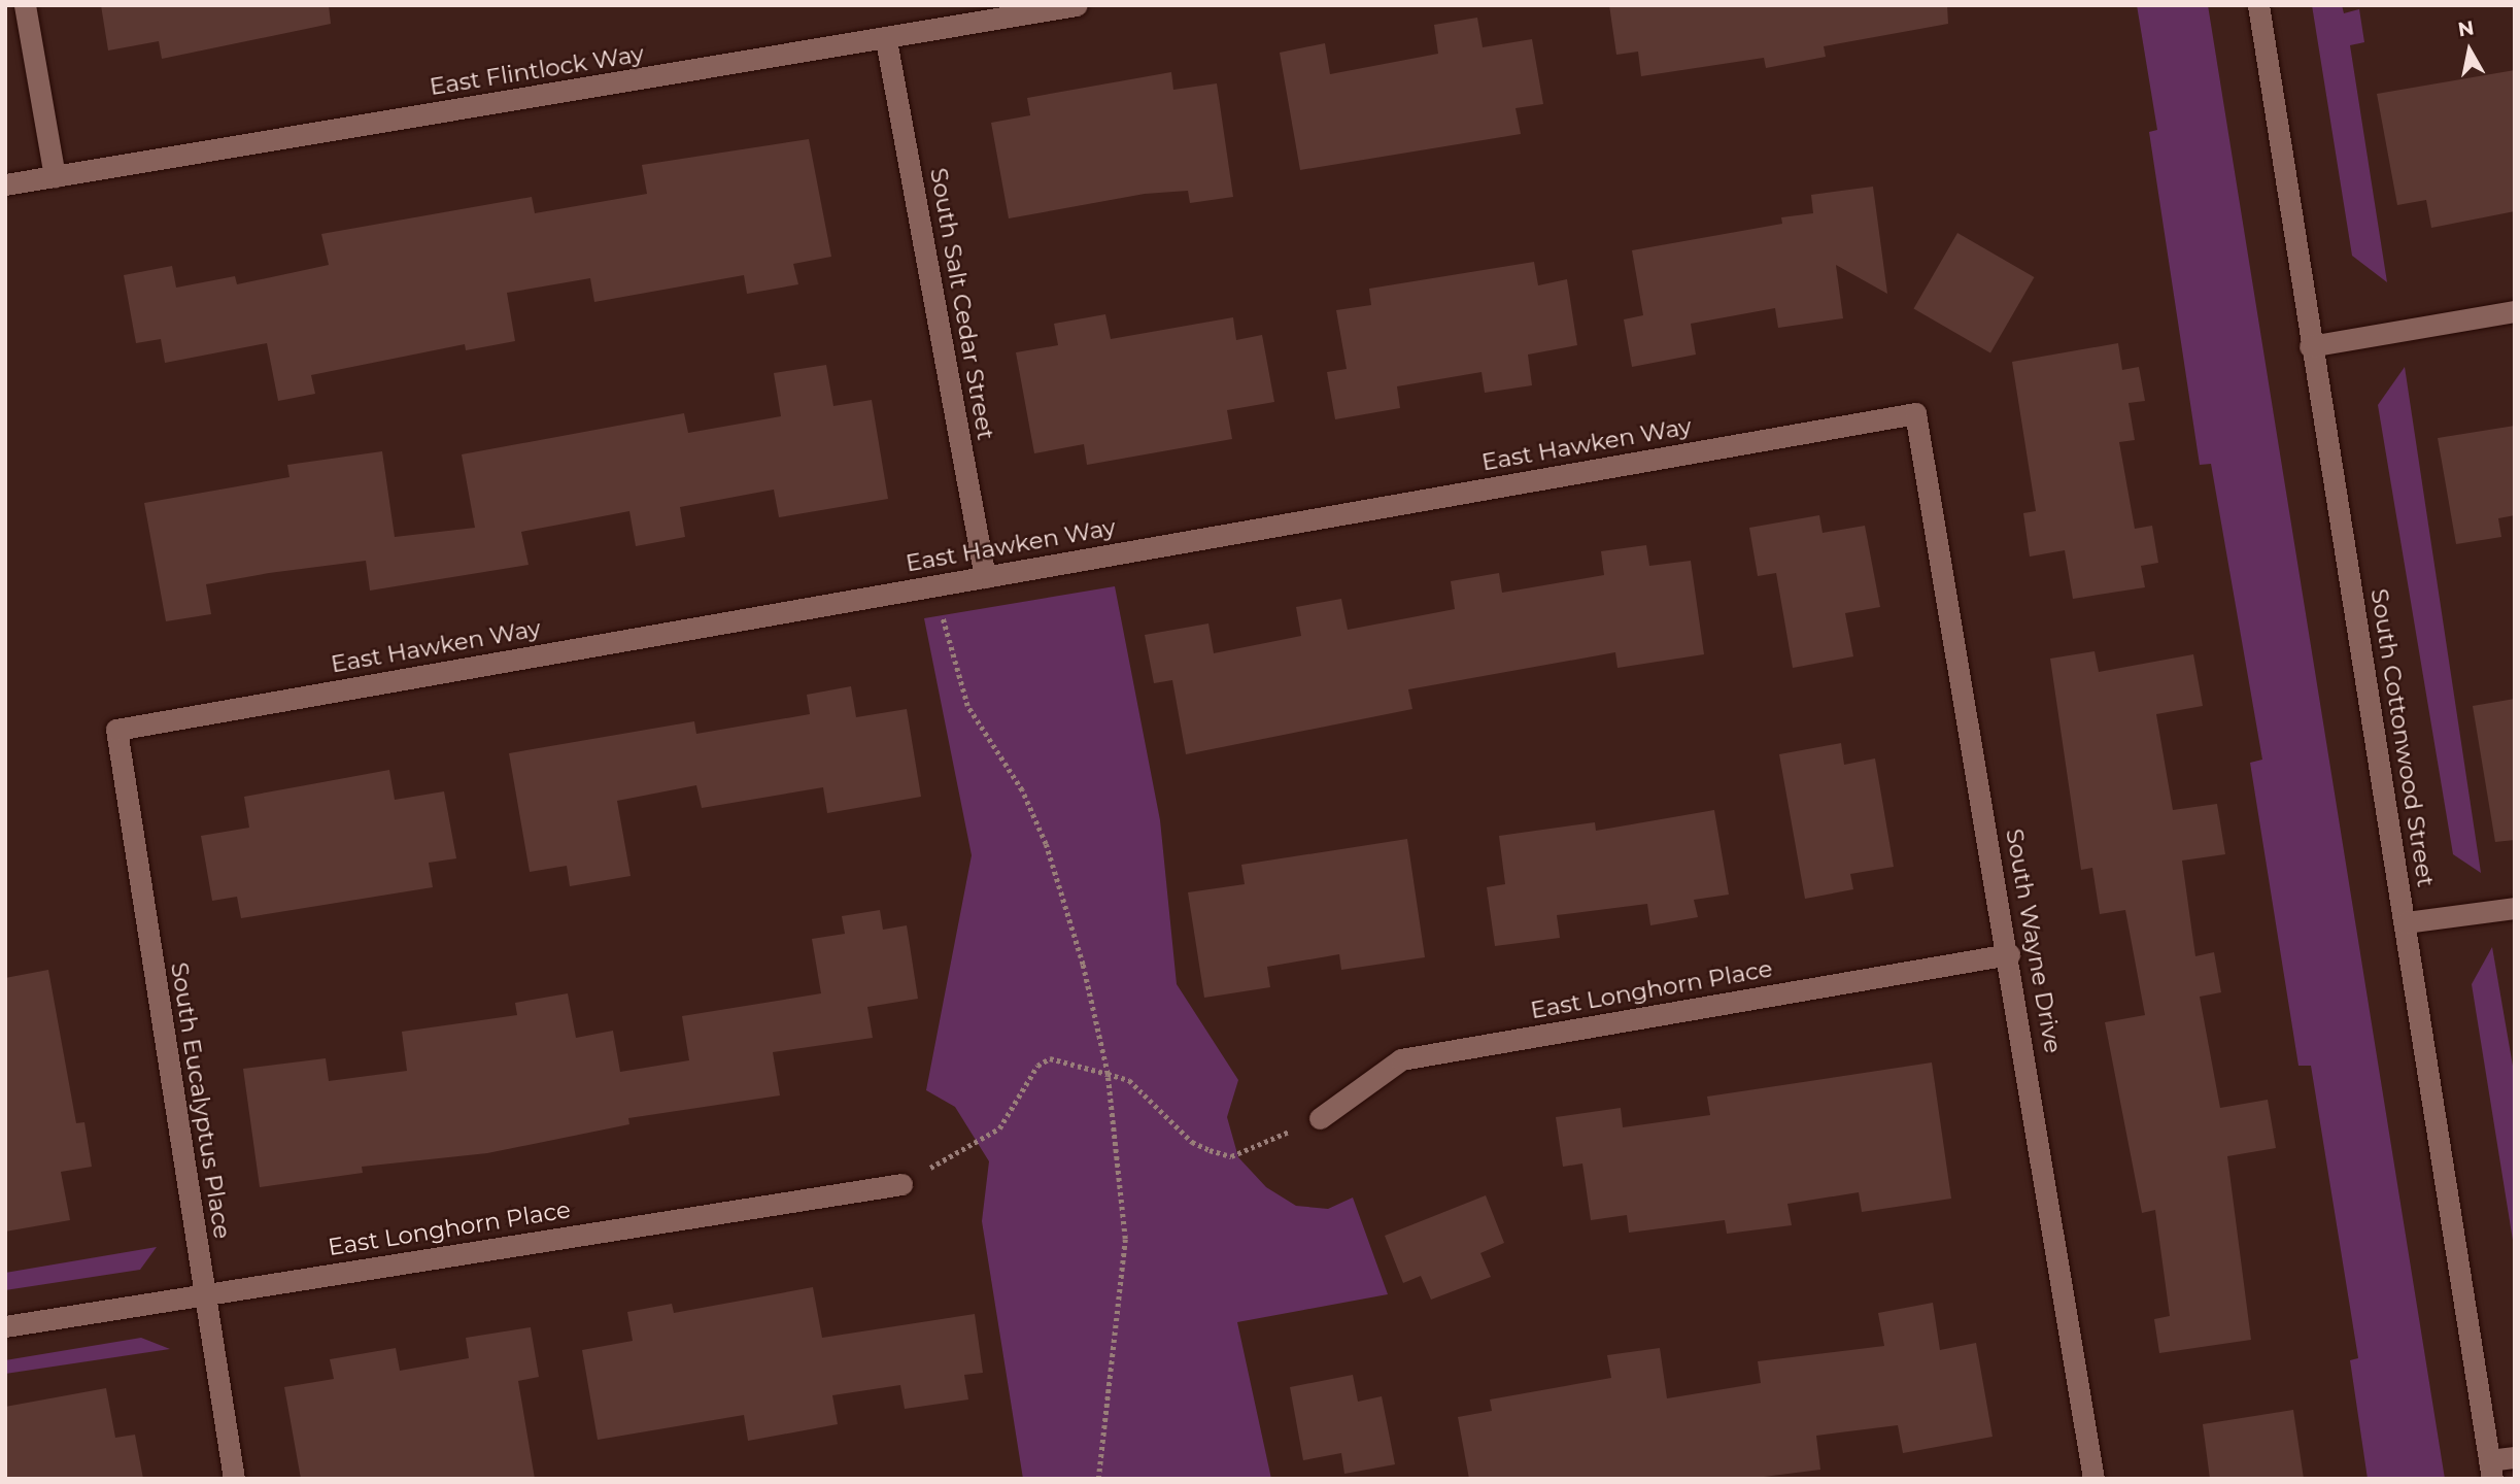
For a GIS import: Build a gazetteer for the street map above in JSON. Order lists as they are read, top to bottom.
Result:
{
  "streets": {
    "street": [
      "East Flintlock Way",
      "South Salt Cedar Street",
      "East Hawken Way",
      "South Cottonwood Street",
      "South Wayne Drive",
      "East Longhorn Place",
      "South Eucalyptus Place"
    ]
  },
  "crossings": [
    ["East Flintlock Way", "South Salt Cedar Street"],
    ["South Salt Cedar Street", "East Hawken Way"],
    ["East Hawken Way", "South Wayne Drive"],
    ["East Hawken Way", "South Eucalyptus Place"],
    ["South Wayne Drive", "East Longhorn Place"],
    ["East Longhorn Place", "South Eucalyptus Place"]
  ],
  "north": "top"
}
